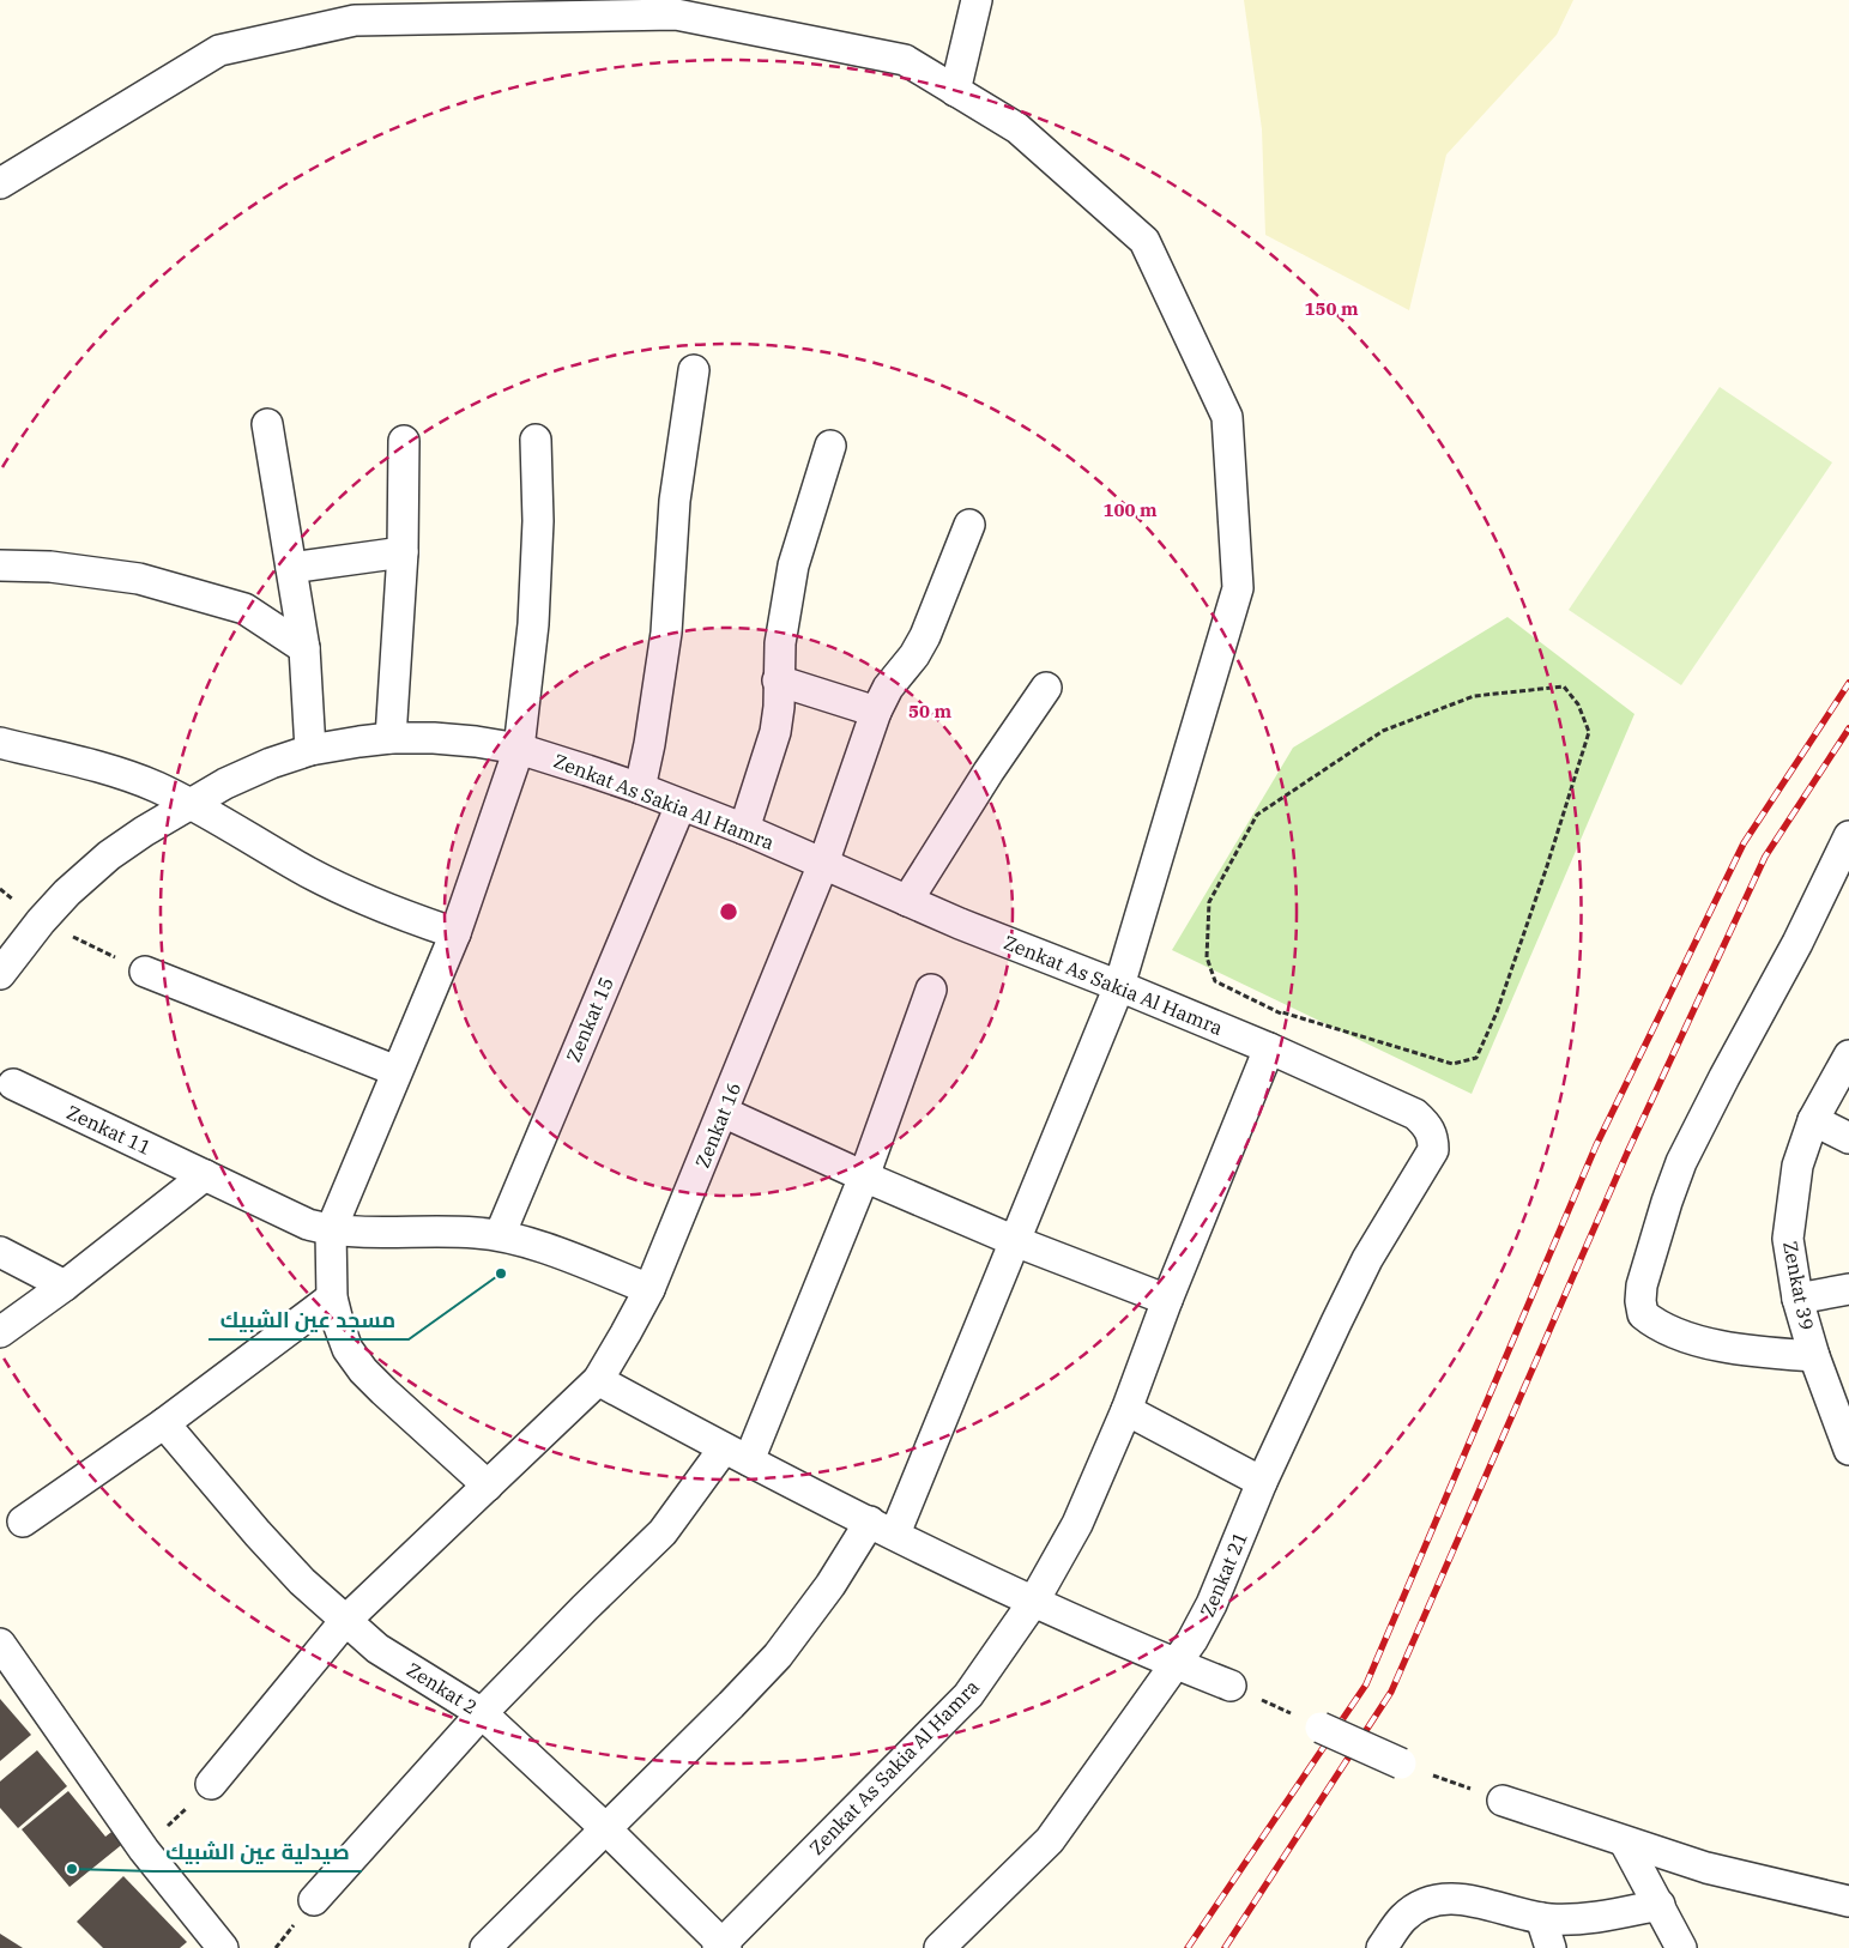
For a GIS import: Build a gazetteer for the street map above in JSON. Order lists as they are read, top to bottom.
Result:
{
  "streets": {
    "street": [
      "Zenkat As Sakia Al Hamra",
      "Zenkat 15",
      "Zenkat 16",
      "Zenkat 11",
      "Zenkat 39",
      "Zenkat 21",
      "Zenkat 2"
    ]
  },
  "crossings": [
    ["Zenkat As Sakia Al Hamra", "Zenkat 15"],
    ["Zenkat As Sakia Al Hamra", "Zenkat 16"],
    ["Zenkat As Sakia Al Hamra", "Zenkat 21"],
    ["Zenkat As Sakia Al Hamra", "Zenkat 2"],
    ["Zenkat 15", "Zenkat 11"],
    ["Zenkat 16", "Zenkat 11"],
    ["Zenkat 16", "Zenkat 2"]
  ],
  "places": ["مسجد عين الشبيك", "صيدلية عين الشبيك"],
  "rings": ["150 m", "100 m", "50 m"]
}
